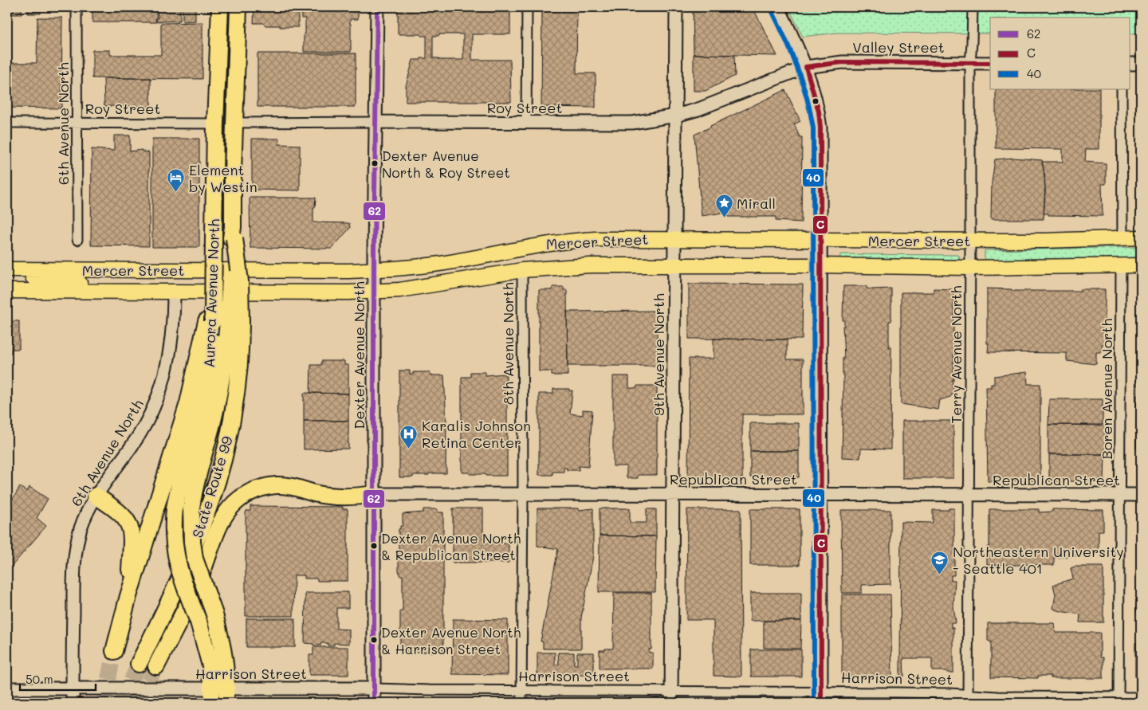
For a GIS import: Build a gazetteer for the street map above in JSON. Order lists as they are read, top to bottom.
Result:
{
  "streets": {
    "highway": ["Aurora Avenue North", "State Route 99"],
    "main road": [
      "Valley Street",
      "Roy Street",
      "6th Avenue North",
      "Mercer Street",
      "9th Avenue North",
      "Dexter Avenue North",
      "Republican Street",
      "Harrison Street"
    ],
    "street": ["8th Avenue North", "Terry Avenue North", "Boren Avenue North"]
  },
  "crossings": [
    ["Valley Street", "Roy Street"],
    ["Valley Street", "Terry Avenue North"],
    ["Roy Street", "6th Avenue North"],
    ["Roy Street", "Aurora Avenue North"],
    ["Roy Street", "9th Avenue North"],
    ["Roy Street", "Dexter Avenue North"],
    ["6th Avenue North", "Mercer Street"],
    ["6th Avenue North", "Harrison Street"],
    ["Mercer Street", "8th Avenue North"],
    ["Mercer Street", "9th Avenue North"],
    ["Mercer Street", "Terry Avenue North"],
    ["Mercer Street", "Dexter Avenue North"],
    ["Mercer Street", "Boren Avenue North"],
    ["Aurora Avenue North", "State Route 99"],
    ["Aurora Avenue North", "Harrison Street"],
    ["8th Avenue North", "Republican Street"],
    ["8th Avenue North", "Harrison Street"],
    ["9th Avenue North", "Republican Street"],
    ["9th Avenue North", "Harrison Street"],
    ["Terry Avenue North", "Republican Street"],
    ["Terry Avenue North", "Harrison Street"],
    ["Dexter Avenue North", "Republican Street"],
    ["Dexter Avenue North", "Harrison Street"],
    ["Boren Avenue North", "Republican Street"],
    ["Boren Avenue North", "Harrison Street"]
  ],
  "places": {
    "other": ["Dexter Avenue North & Roy Street", "Dexter Avenue North & Republican Street", "Dexter Avenue North & Harrison Street"],
    "hotel": ["Element by Westin"],
    "place": ["Mirall"],
    "hospital": ["Karalis Johnson Retina Center"],
    "school or university": ["Northeastern University - Seattle 401"]
  },
  "lines": ["transit line 62", "transit line 40", "transit line C"],
  "legend": ["62", "C", "40"],
  "scale_bar": "50 m"
}
